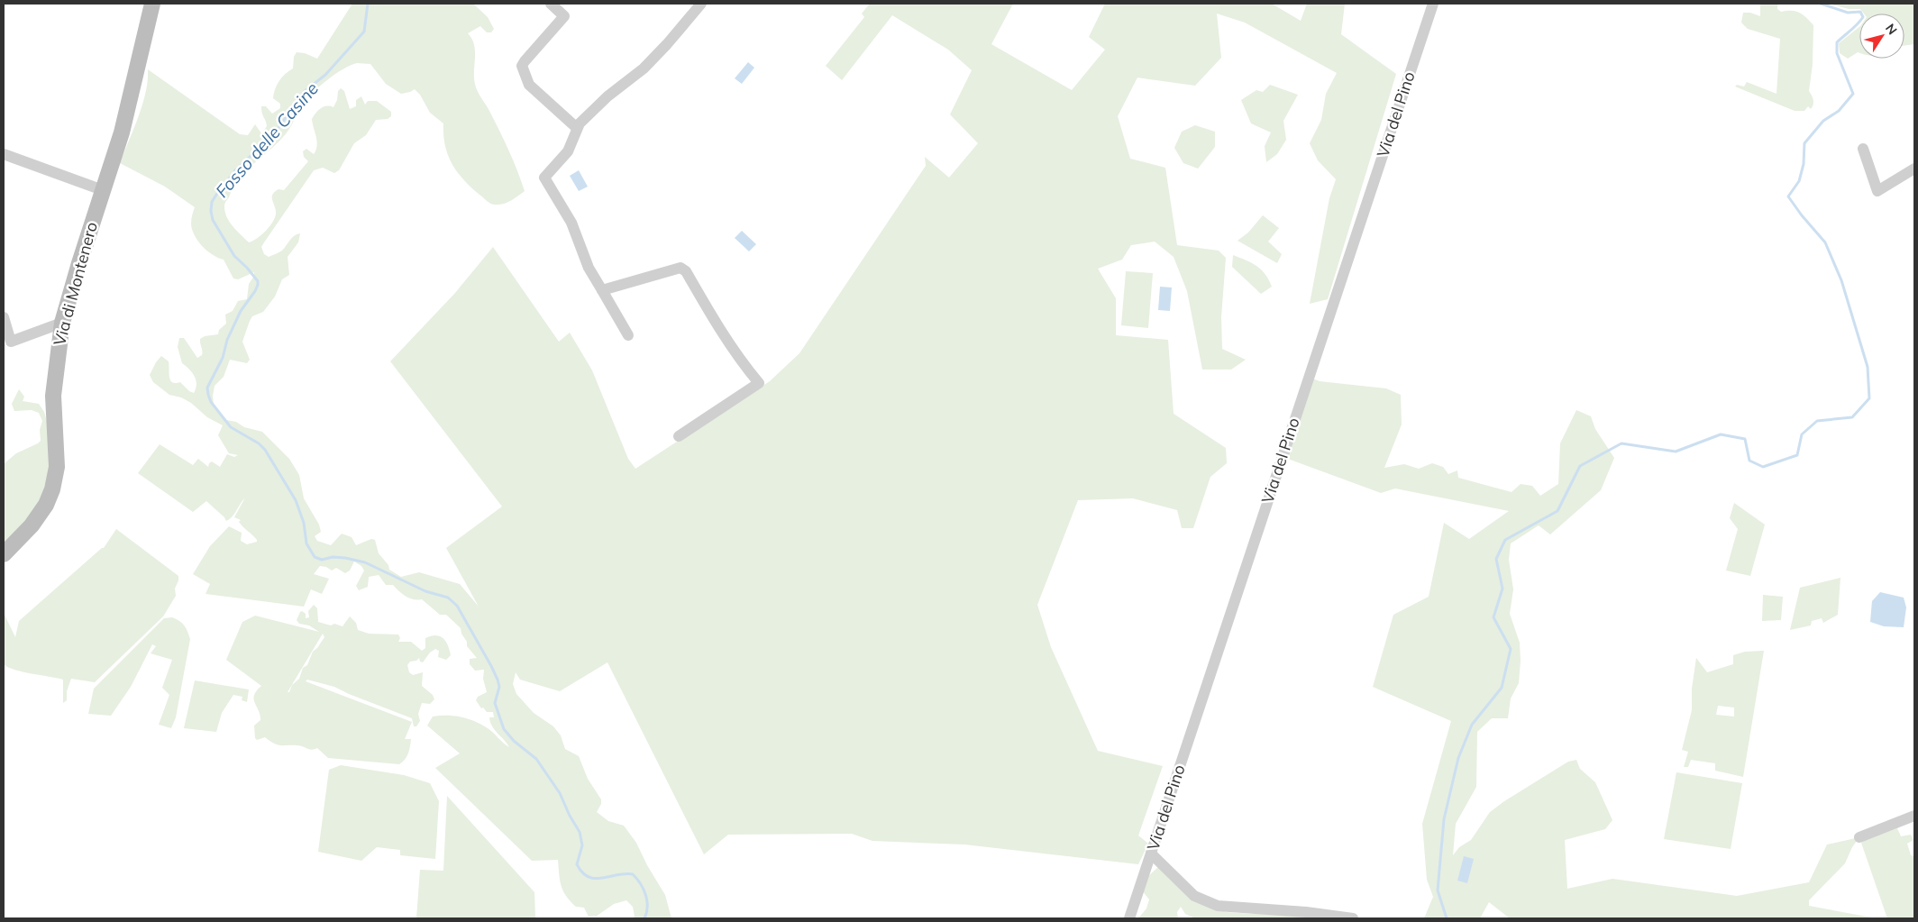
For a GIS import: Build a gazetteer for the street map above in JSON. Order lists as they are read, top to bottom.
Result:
{
  "streets": {
    "street": ["Via del Pino", "Via di Montenero"]
  },
  "water": ["Fosso delle Casine"],
  "north": "top right"
}
